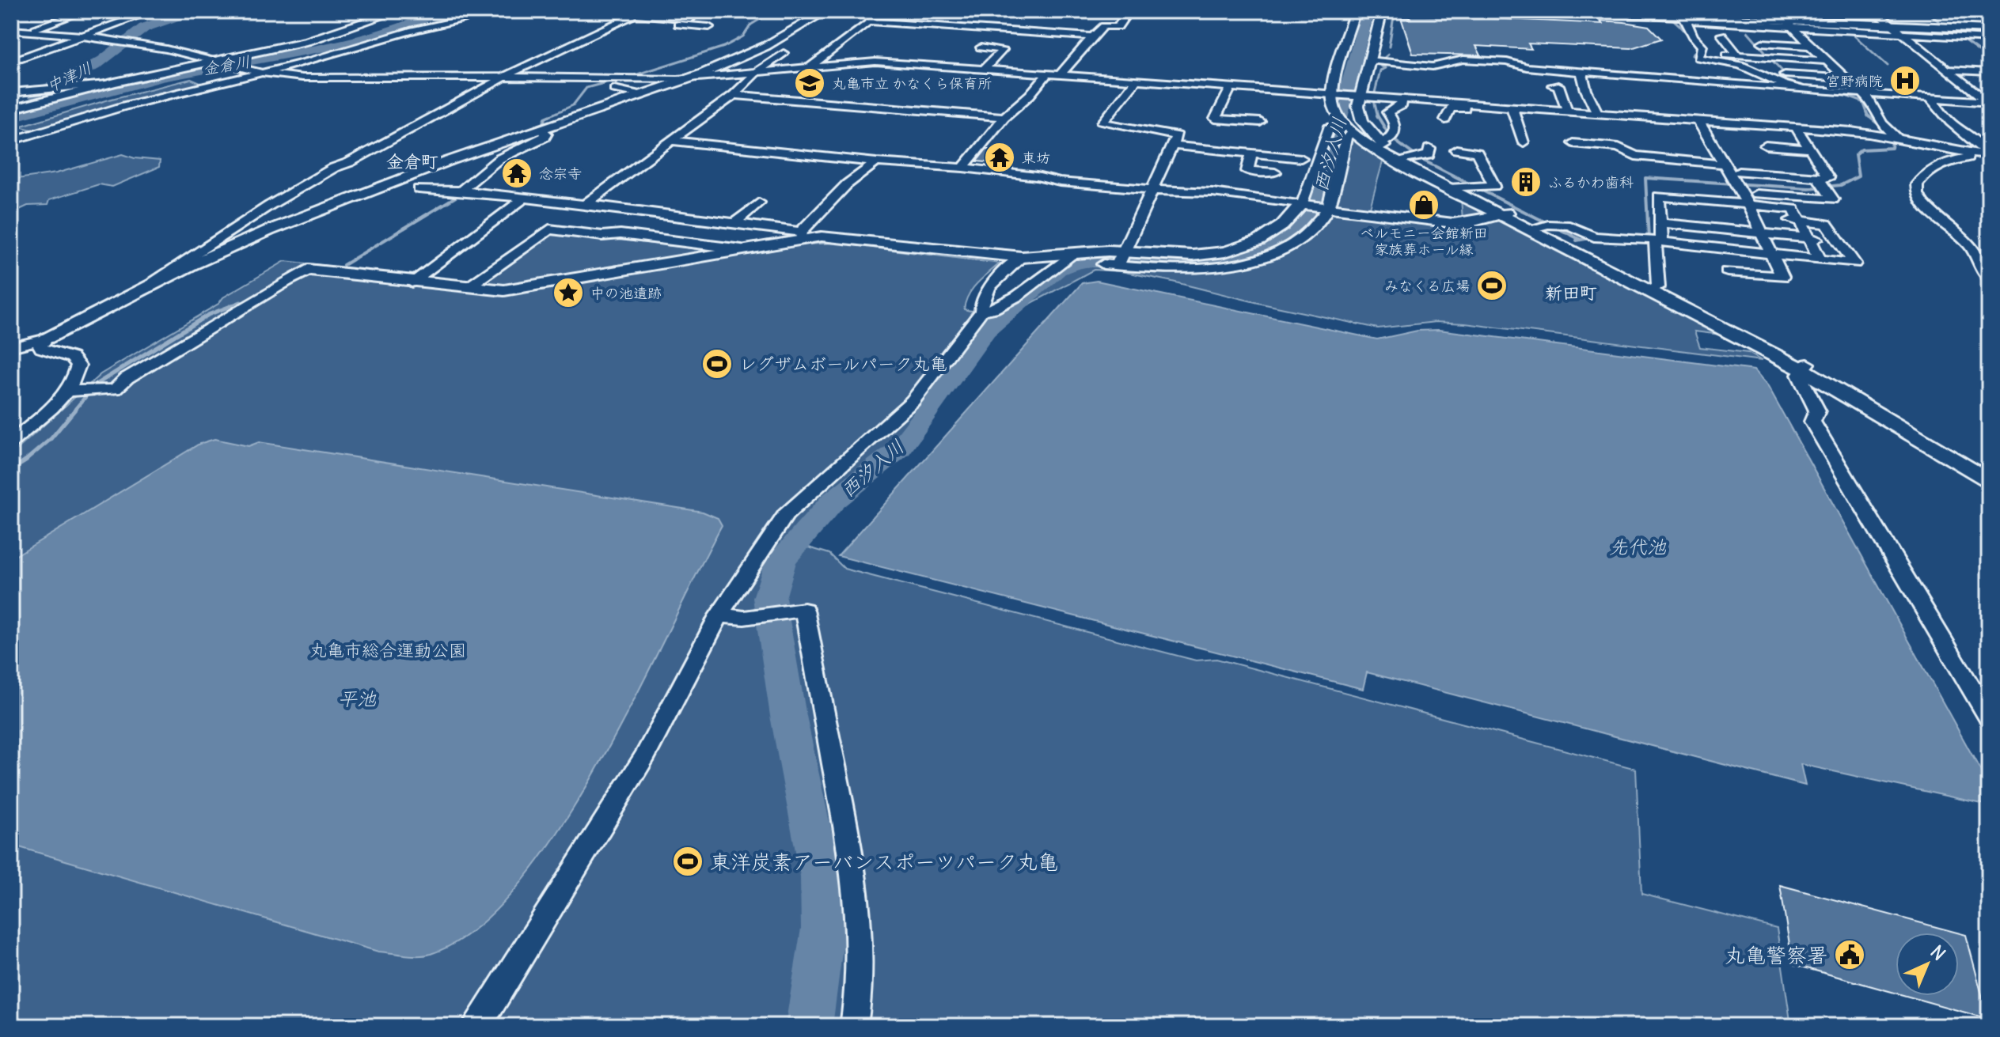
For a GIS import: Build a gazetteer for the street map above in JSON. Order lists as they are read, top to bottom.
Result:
{
  "districts": ["金倉町", "新田町"],
  "water": [
    "金倉川",
    "中津川",
    "西汐入川",
    "先代池",
    "平池"
  ],
  "parks": ["丸亀市総合運動公園"],
  "places": {
    "hospital": ["宮野病院"],
    "school or university": ["丸亀市立 かなくら保育所"],
    "temple": ["東坊", "念宗寺"],
    "building": ["ふるかわ歯科"],
    "shop": ["ベルモニー会館新田 家族葬ホール縁"],
    "sports": ["みなくる広場", "レグザムボールパーク丸亀", "東洋炭素アーバンスポーツパーク丸亀"],
    "place": ["中の池遺跡"],
    "public building": ["丸亀警察署"]
  },
  "north": "top right"
}
